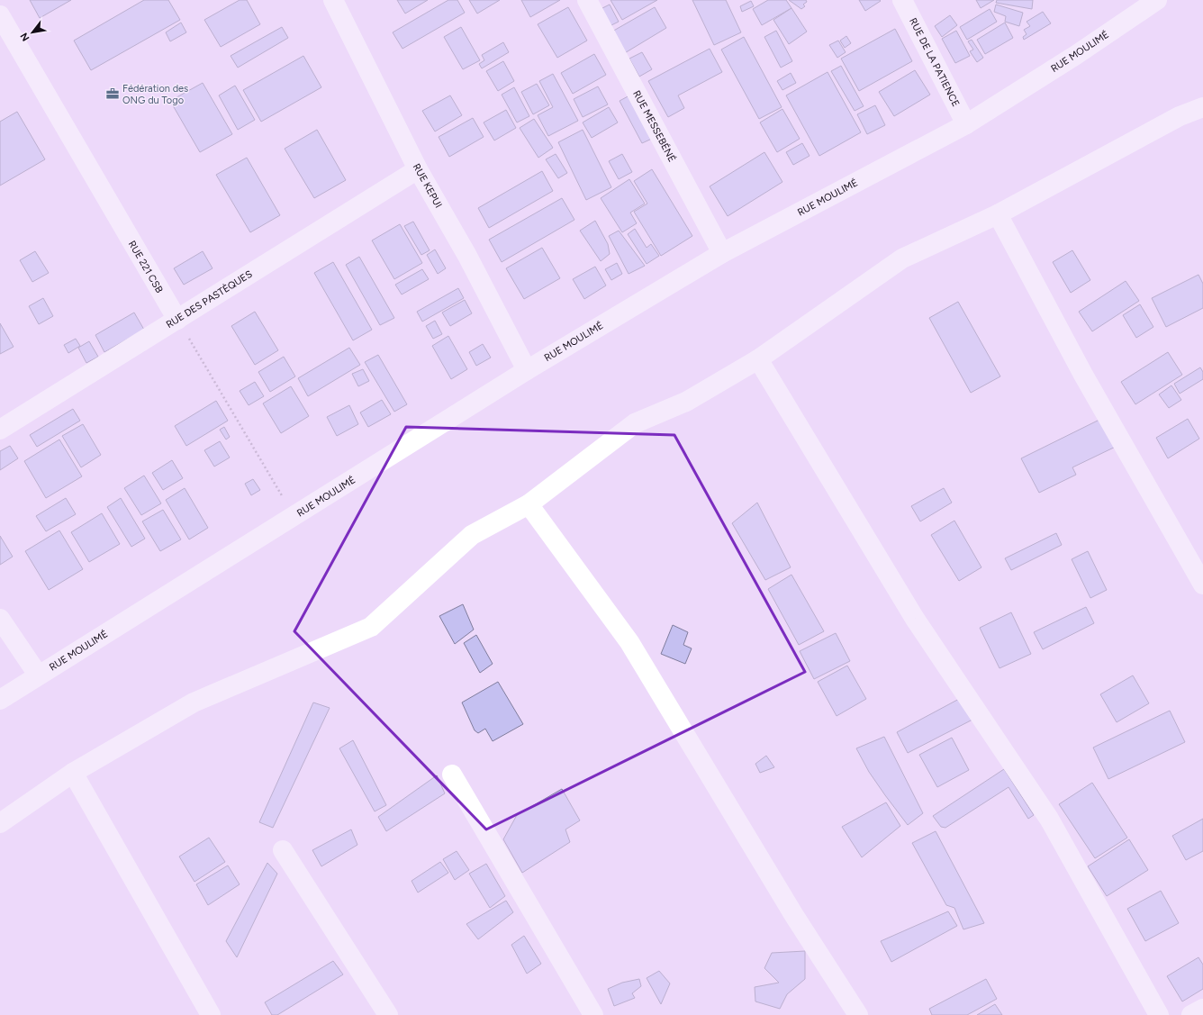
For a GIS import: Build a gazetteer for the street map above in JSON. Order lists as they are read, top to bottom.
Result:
{
  "streets": {
    "street": [
      "RUE MOULIMÉ",
      "RUE DE LA PATIENCE",
      "RUE MESSEBÉNÉ",
      "RUE KEPUI",
      "RUE 221 CSB",
      "RUE DES PASTÈQUES"
    ]
  },
  "crossings": [
    ["RUE MOULIMÉ", "RUE DE LA PATIENCE"],
    ["RUE MOULIMÉ", "RUE MESSEBÉNÉ"],
    ["RUE MOULIMÉ", "RUE KEPUI"],
    ["RUE KEPUI", "RUE DES PASTÈQUES"],
    ["RUE 221 CSB", "RUE DES PASTÈQUES"]
  ],
  "places": {
    "office": ["Fédération des ONG du Togo"]
  },
  "north": "bottom left"
}
